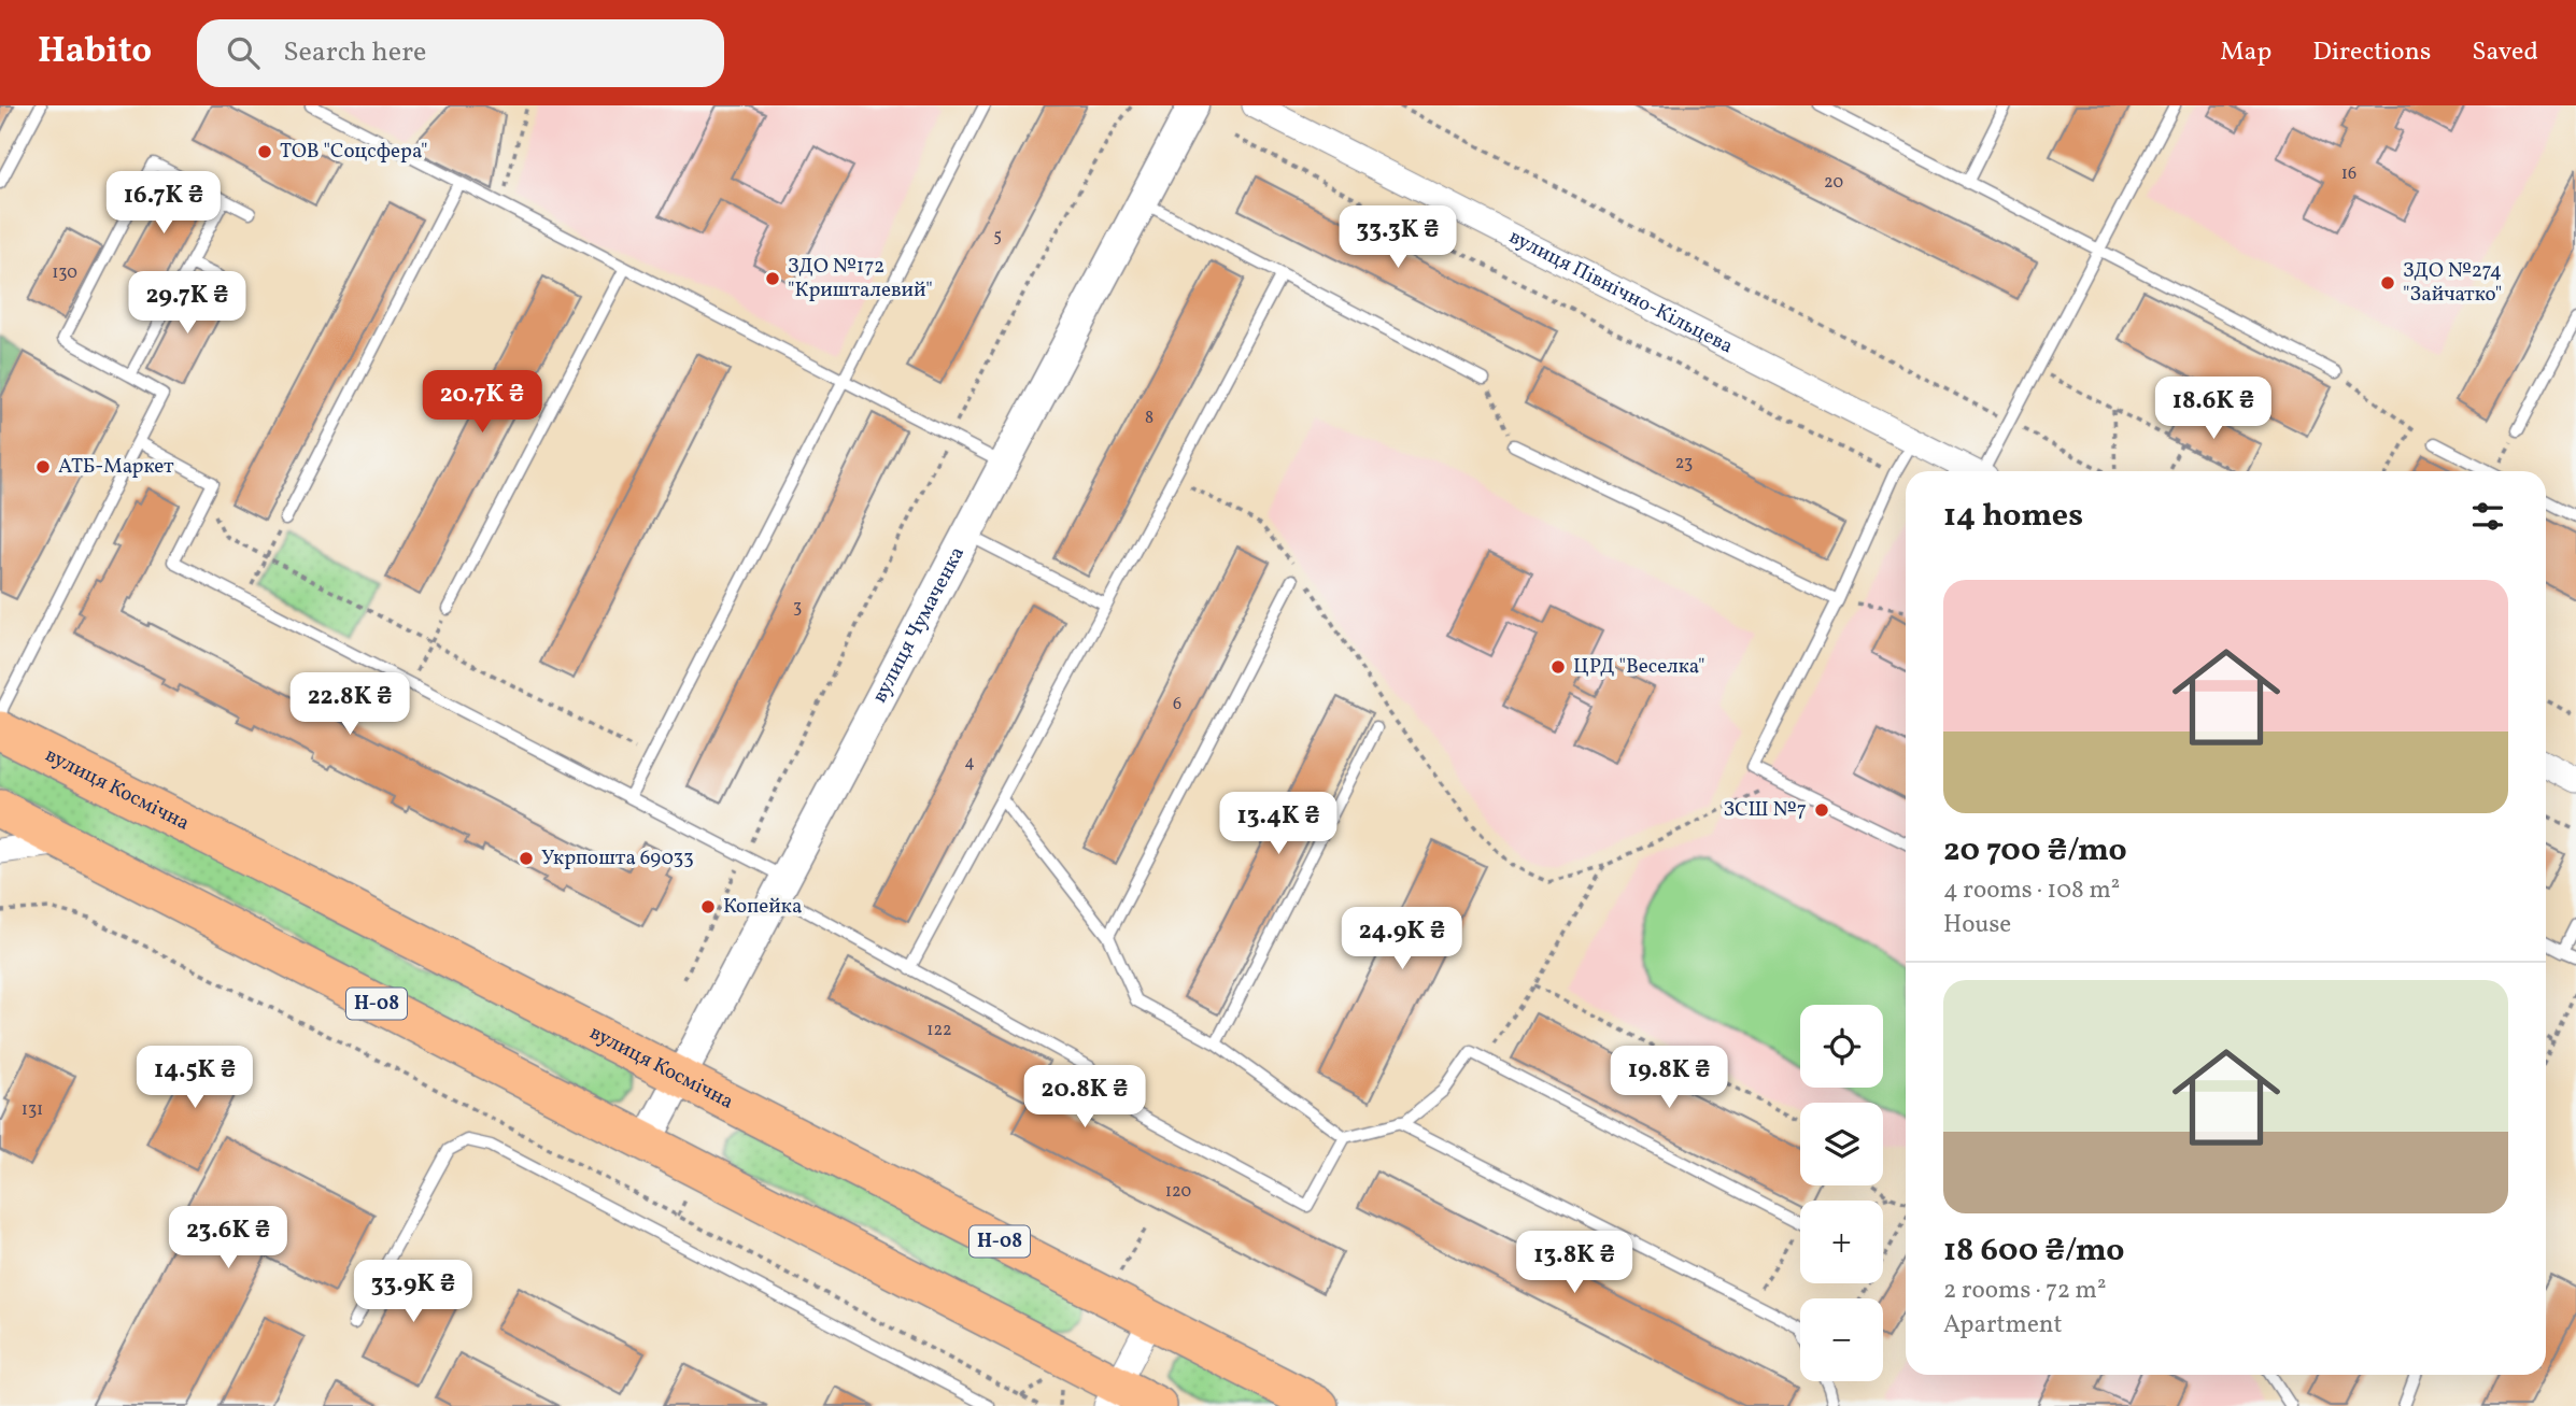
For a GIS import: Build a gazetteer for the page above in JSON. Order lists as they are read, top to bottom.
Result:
{
  "streets": {
    "main road": ["вулиця Космічна", "Н-08"],
    "street": ["вулиця Північно-Кільцева", "вулиця Чумаченка"]
  },
  "crossings": [
    ["вулиця Чумаченка", "вулиця Космічна"],
    ["вулиця Чумаченка", "Н-08"]
  ],
  "places": [
    "ТОВ \"Соцсфера\"",
    "ЗДО №172 \"Кришталевий\"",
    "ЗДО №274 \"Зайчатко\"",
    "АТБ-Маркет",
    "ЦРД \"Веселка\"",
    "ЗСШ №7",
    "Укрпошта 69033",
    "Копейка"
  ],
  "house_numbers": [
    "16",
    "20",
    "5",
    "130",
    "8",
    "23",
    "3",
    "6",
    "4",
    "122",
    "131",
    "120"
  ],
  "page": {
    "header": "Habito",
    "search": "Search here",
    "nav": ["Map", "Directions", "Saved"],
    "price": [
      "16.7K ₴",
      "33.3K ₴",
      "29.7K ₴",
      "20.7K ₴",
      "18.6K ₴",
      "22.8K ₴",
      "13.4K ₴",
      "24.9K ₴",
      "14.5K ₴",
      "19.8K ₴",
      "20.8K ₴",
      "23.6K ₴",
      "13.8K ₴",
      "33.9K ₴"
    ],
    "heading": "14 homes",
    "list": [
      {
        "name": "20 700 ₴/mo",
        "note": "4 rooms · 108 m² · House"
      },
      {
        "name": "18 600 ₴/mo",
        "note": "2 rooms · 72 m² · Apartment"
      }
    ],
    "map_buttons": ["+", "−"]
  }
}
